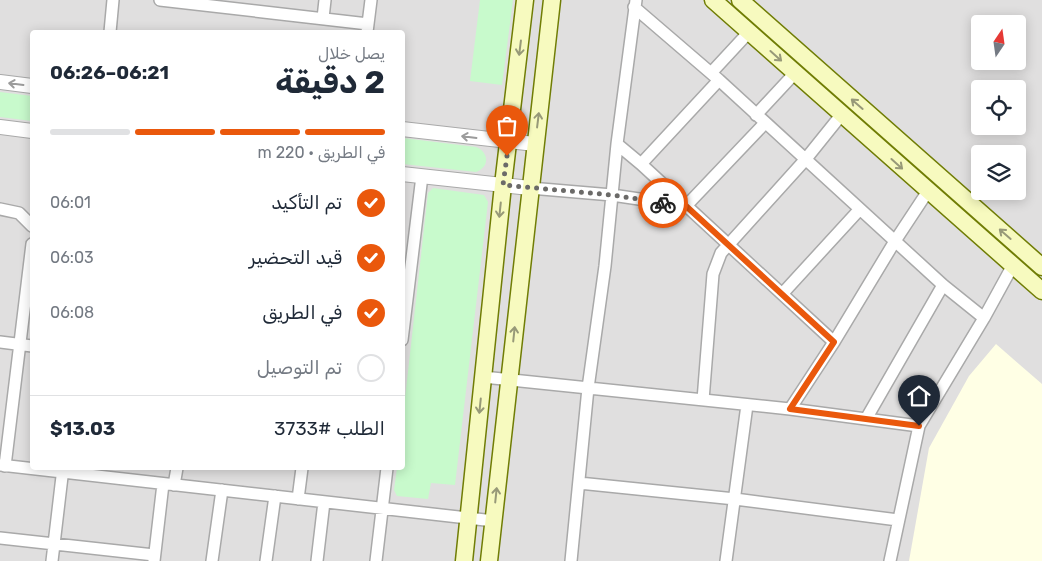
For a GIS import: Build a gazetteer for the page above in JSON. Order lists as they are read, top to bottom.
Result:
{
  "north": "top",
  "page": {
    "heading": ["2 دقيقة", "يصل خلال", "06:21–06:26"],
    "panel": ["الطلب #3733", "$13.03"],
    "bar": "في الطريق · 220 m",
    "list": [
      ["تم التأكيد", "06:01"],
      ["قيد التحضير", "06:03"],
      ["في الطريق", "06:08"],
      "تم التوصيل"
    ]
  }
}
